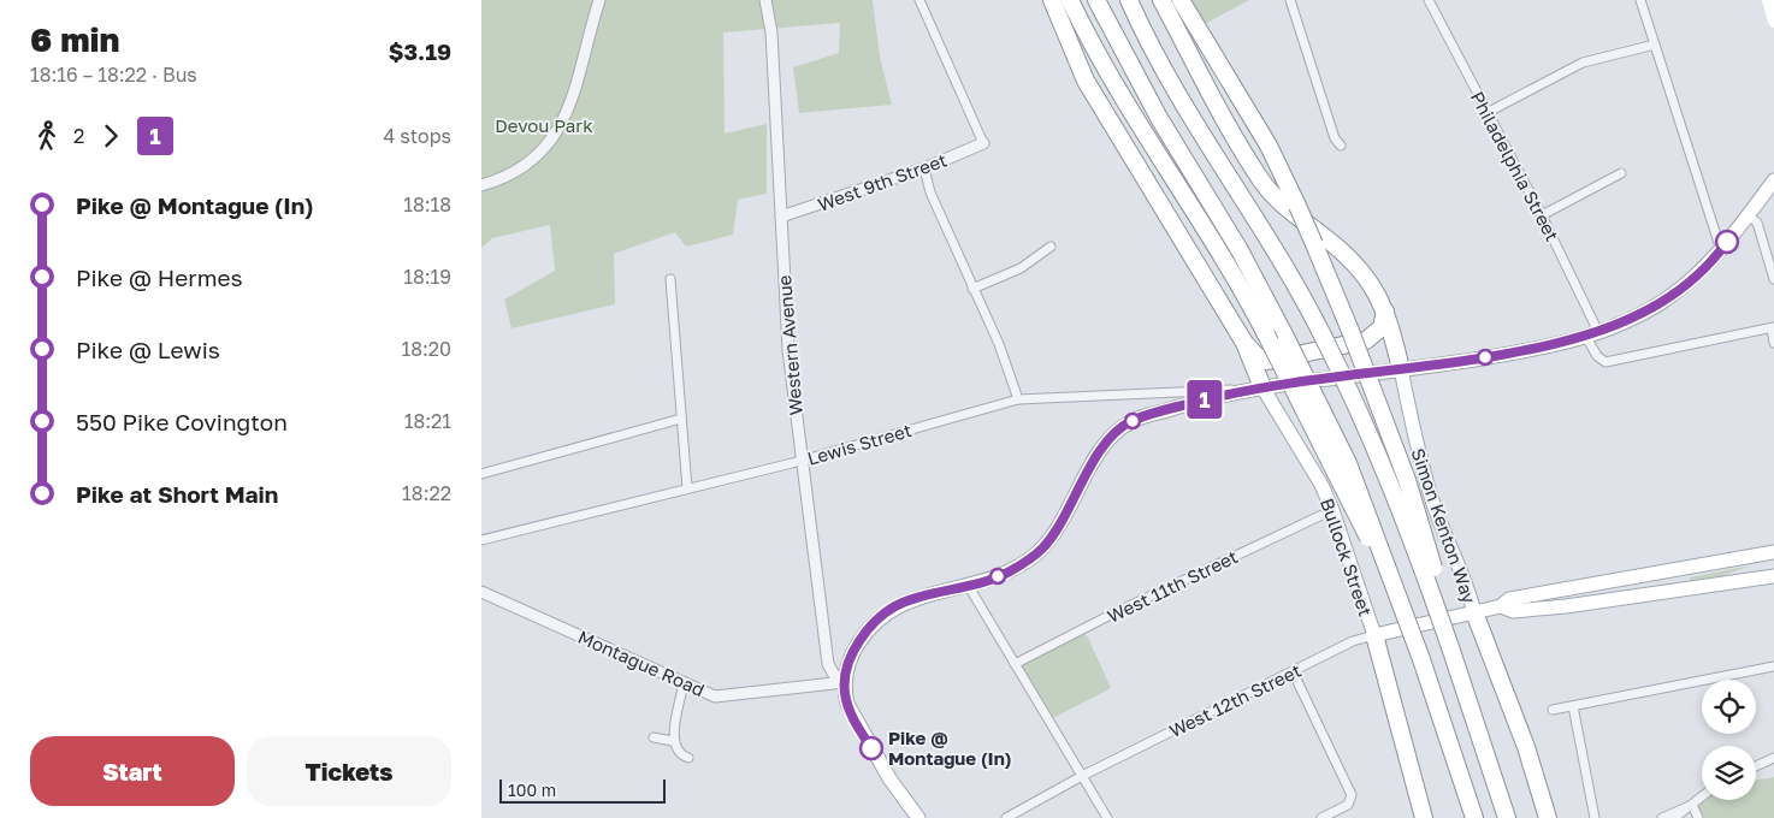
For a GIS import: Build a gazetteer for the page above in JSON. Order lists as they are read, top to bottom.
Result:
{
  "streets": {
    "main road": ["Simon Kenton Way", "Bullock Street", "West 12th Street"],
    "street": [
      "Philadelphia Street",
      "West 9th Street",
      "Western Avenue",
      "Lewis Street",
      "West 11th Street",
      "Montague Road"
    ]
  },
  "crossings": [
    ["West 9th Street", "Western Avenue"],
    ["Western Avenue", "Lewis Street"],
    ["Western Avenue", "Montague Road"],
    ["Simon Kenton Way", "West 12th Street"],
    ["Bullock Street", "West 11th Street"],
    ["Bullock Street", "West 12th Street"]
  ],
  "parks": ["Devou Park"],
  "places": ["Pike @ Montague (In)"],
  "lines": ["bus line 1"],
  "scale_bar": "100 m",
  "page": {
    "heading": ["6 min", "18:16 – 18:22 · Bus", "$3.19"],
    "on_map": "1",
    "legs": ["2", "1", "4 stops"],
    "list": [
      {
        "name": "Pike @ Montague (In)",
        "value": "18:18"
      },
      {
        "name": "Pike @ Hermes",
        "value": "18:19"
      },
      {
        "name": "Pike @ Lewis",
        "value": "18:20"
      },
      {
        "name": "550 Pike Covington",
        "value": "18:21"
      },
      {
        "name": "Pike at Short Main",
        "value": "18:22"
      }
    ],
    "buttons": ["Start", "Tickets"],
    "scale": "100 m"
  }
}
